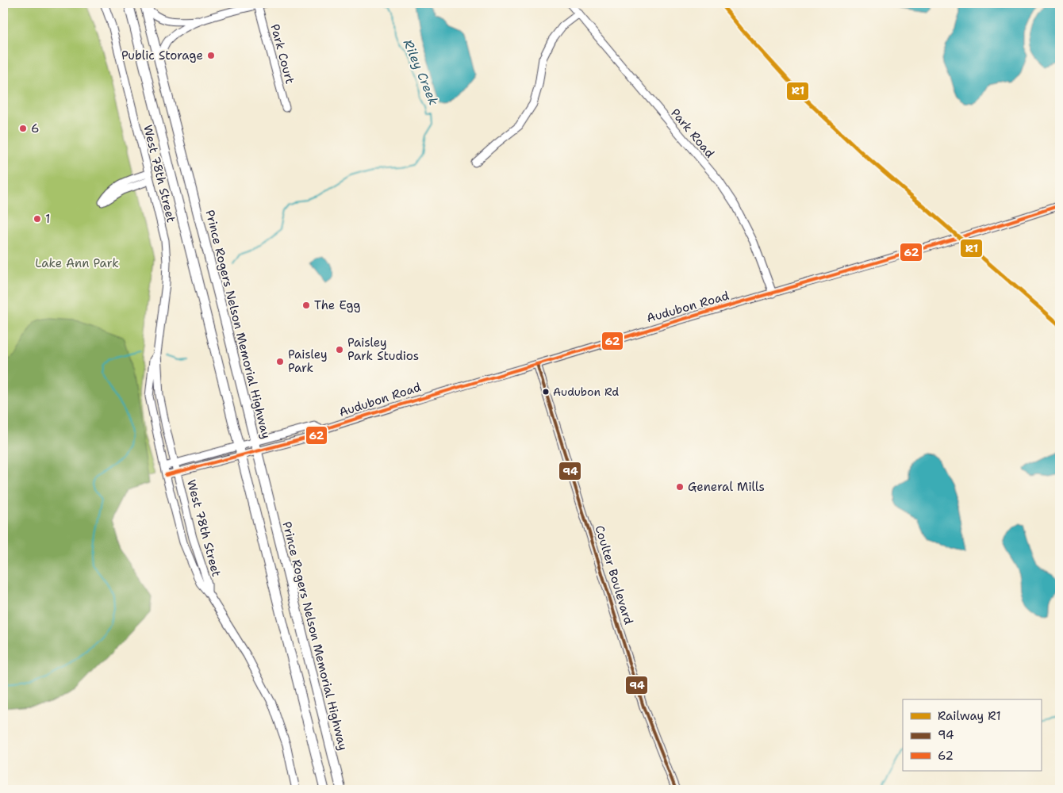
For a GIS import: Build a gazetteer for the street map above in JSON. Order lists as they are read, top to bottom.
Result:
{
  "streets": {
    "main road": ["Prince Rogers Nelson Memorial Highway"],
    "street": [
      "Park Court",
      "Park Road",
      "West 78th Street",
      "Audubon Road",
      "Coulter Boulevard"
    ]
  },
  "crossings": [
    ["Park Road", "Audubon Road"],
    ["West 78th Street", "Audubon Road"],
    ["Audubon Road", "Prince Rogers Nelson Memorial Highway"],
    ["Audubon Road", "Coulter Boulevard"]
  ],
  "water": ["Riley Creek"],
  "parks": ["Lake Ann Park"],
  "places": [
    "Public Storage",
    "6",
    "1",
    "The Egg",
    "Paisley Park Studios",
    "Paisley Park",
    "Audubon Rd",
    "General Mills"
  ],
  "lines": ["rail line R1", "transit line 62", "transit line 94"],
  "legend": ["Railway R1", "94", "62"]
}
